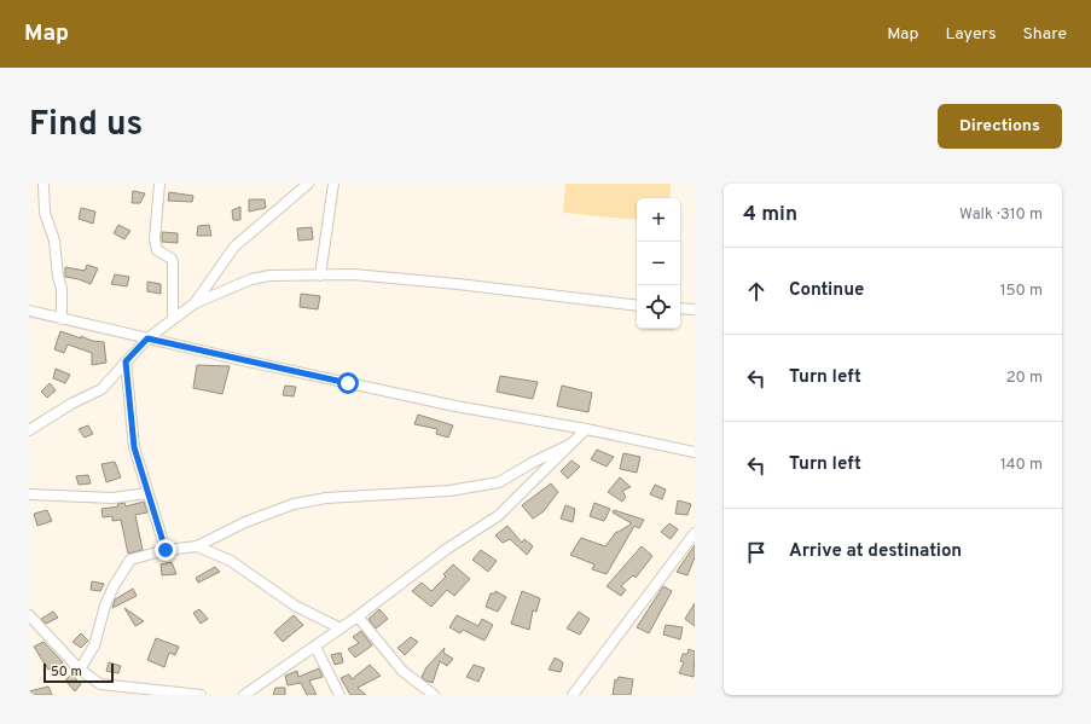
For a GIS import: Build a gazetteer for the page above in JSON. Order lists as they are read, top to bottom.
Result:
{
  "scale_bar": "50 m",
  "page": {
    "header": "Map",
    "nav": ["Map", "Layers", "Share"],
    "title": "Find us",
    "buttons": "Directions",
    "heading": ["4 min", "Walk · 310 m"],
    "map_buttons": ["+", "−"],
    "list": [
      ["Continue", "150 m"],
      ["Turn left", "20 m"],
      ["Turn left", "140 m"],
      "Arrive at destination"
    ],
    "scale": "50 m"
  }
}
